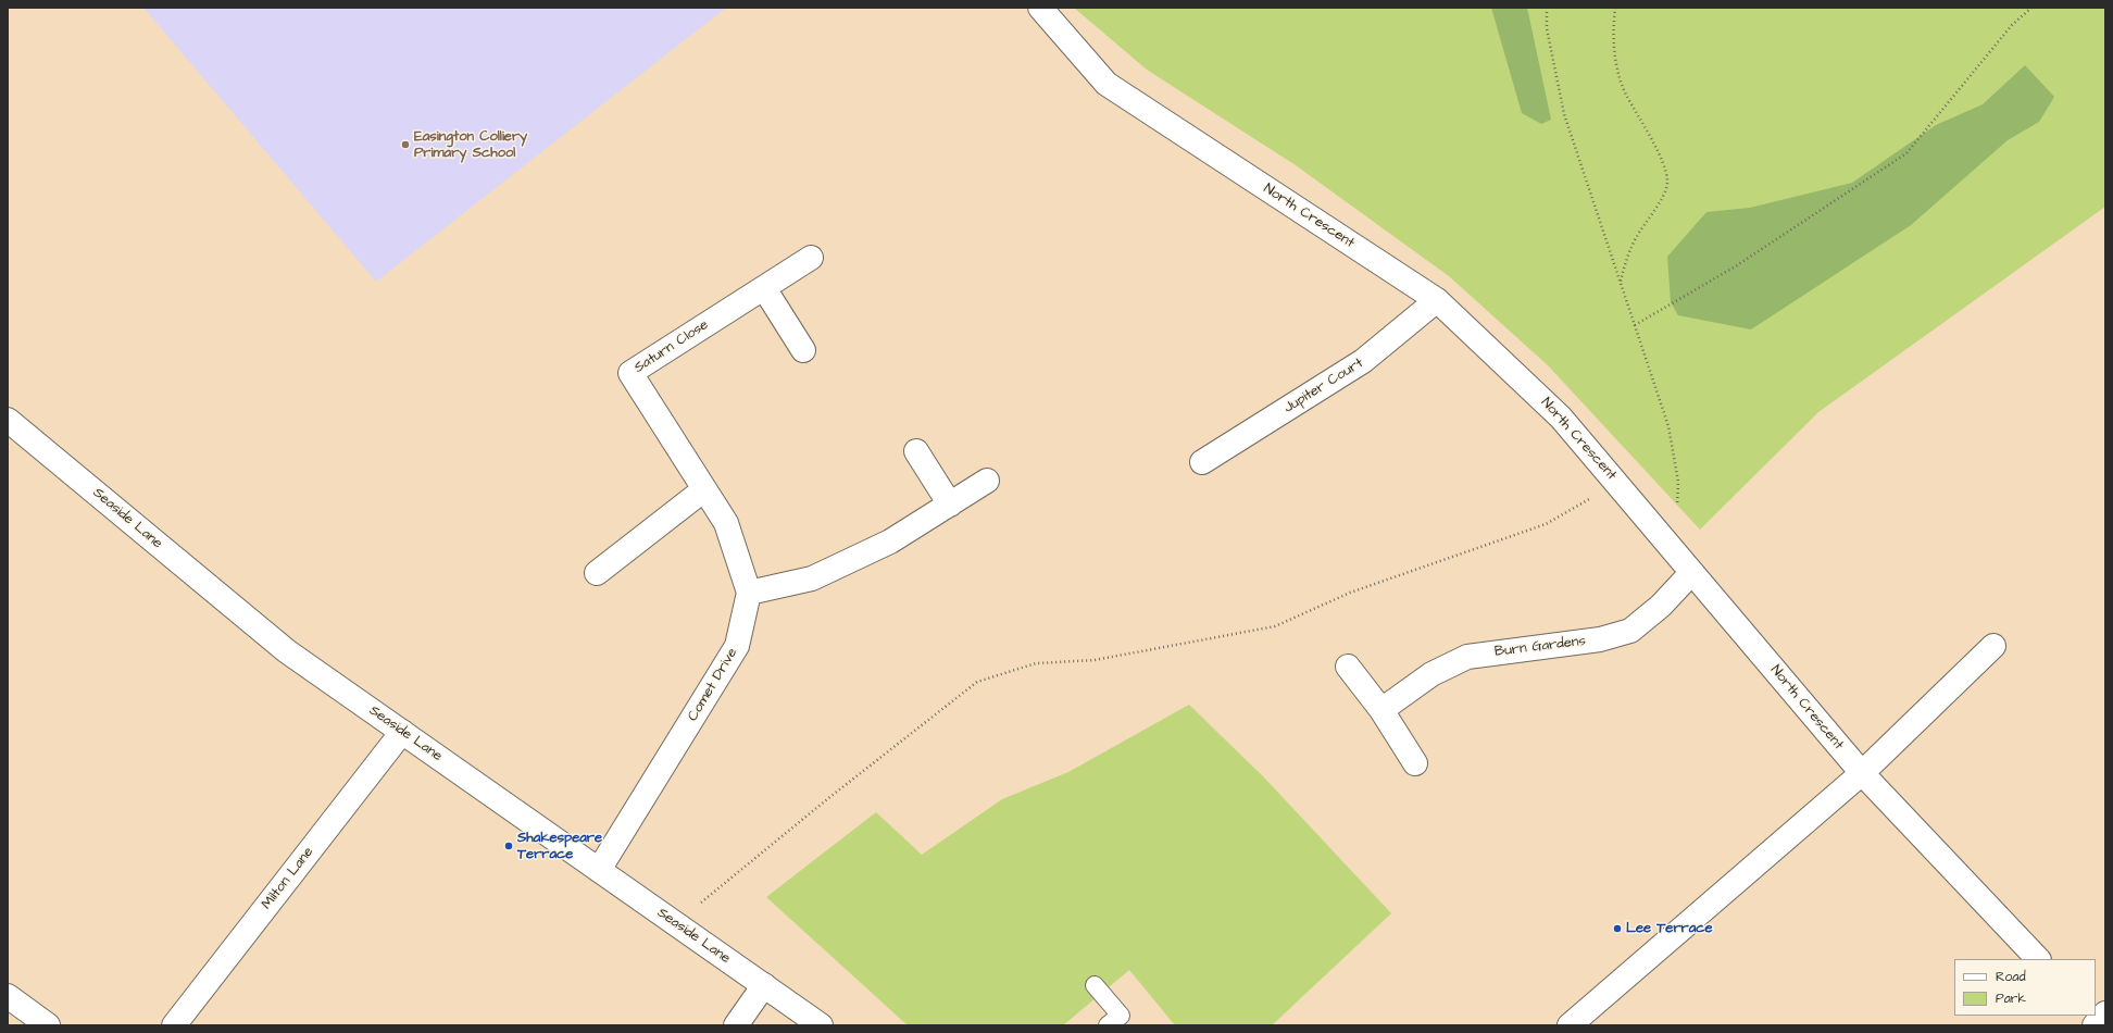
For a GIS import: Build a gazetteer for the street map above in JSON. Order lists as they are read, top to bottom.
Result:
{
  "streets": {
    "street": [
      "North Crescent",
      "Saturn Close",
      "Jupiter Court",
      "Seaside Lane",
      "Burn Gardens",
      "Comet Drive",
      "Milton Lane"
    ]
  },
  "crossings": [
    ["North Crescent", "Jupiter Court"],
    ["North Crescent", "Burn Gardens"],
    ["Saturn Close", "Comet Drive"],
    ["Seaside Lane", "Comet Drive"],
    ["Seaside Lane", "Milton Lane"]
  ],
  "places": ["Easington Colliery Primary School", "Shakespeare Terrace", "Lee Terrace"],
  "legend": ["Road", "Park"]
}
